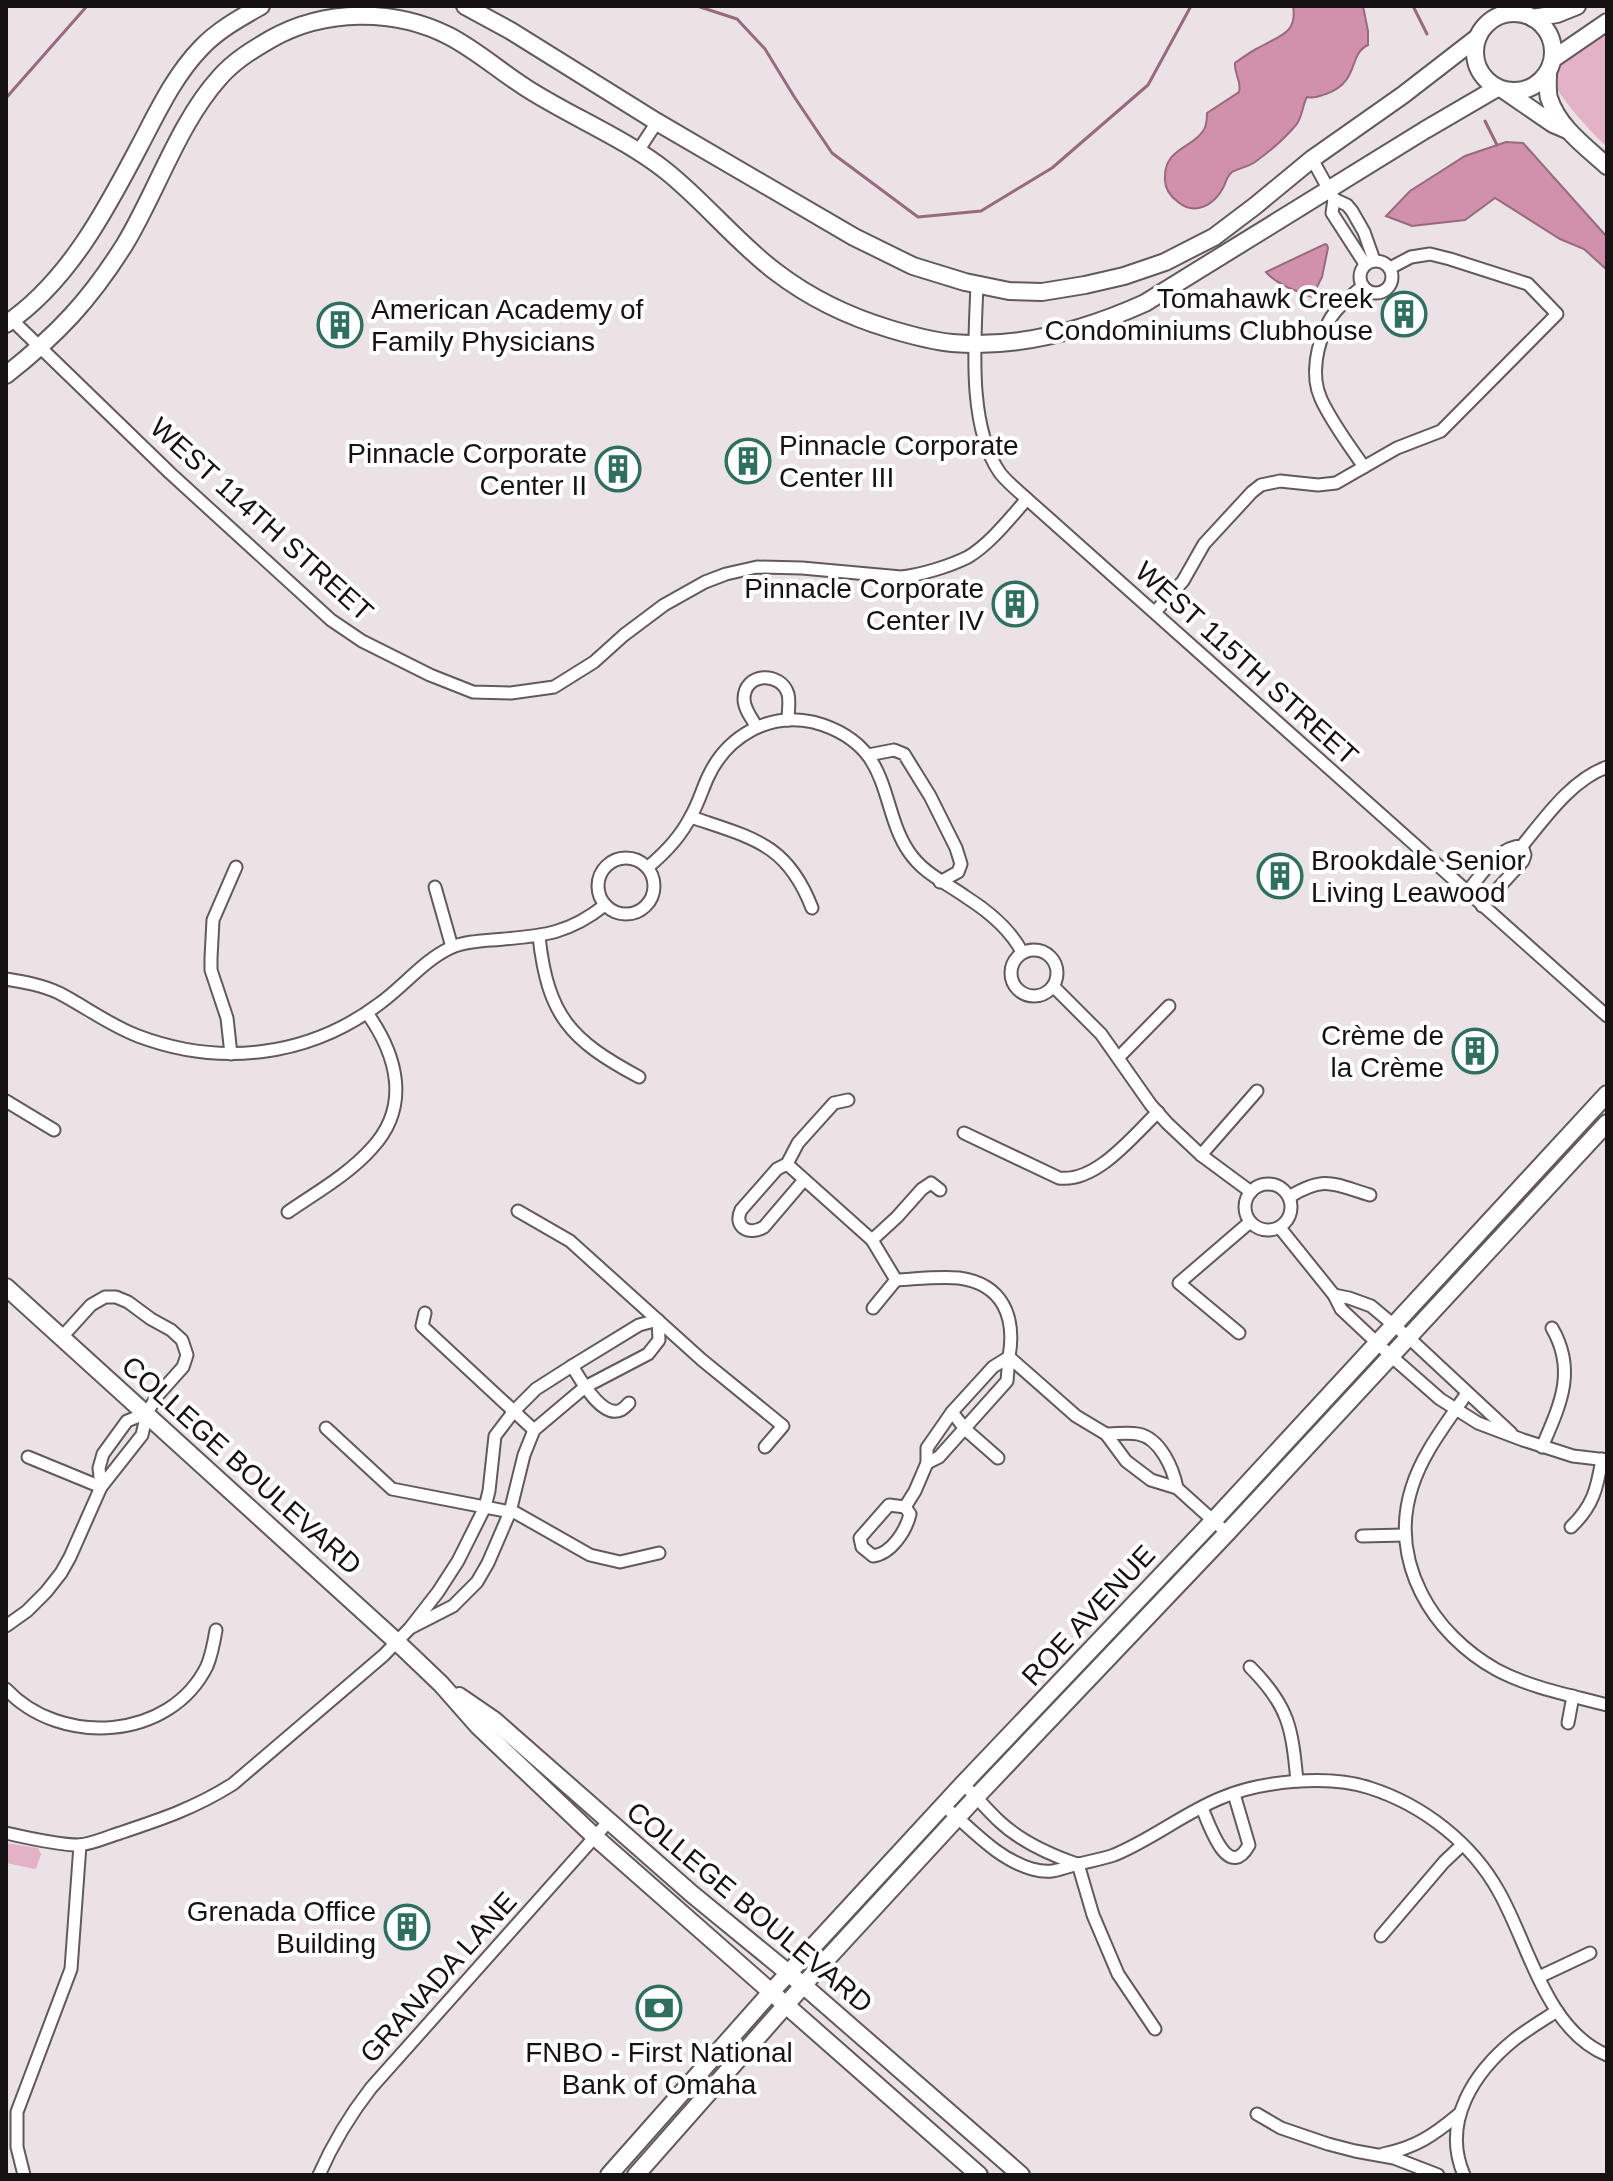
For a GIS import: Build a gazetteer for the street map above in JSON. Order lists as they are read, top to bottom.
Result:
{
  "streets": {
    "main road": ["COLLEGE BOULEVARD", "ROE AVENUE"],
    "street": ["WEST 114TH STREET", "WEST 115TH STREET", "GRANADA LANE"]
  },
  "crossings": [
    ["WEST 114TH STREET", "WEST 115TH STREET"],
    ["COLLEGE BOULEVARD", "ROE AVENUE"],
    ["COLLEGE BOULEVARD", "GRANADA LANE"]
  ],
  "places": {
    "building": [
      "Tomahawk Creek Condominiums Clubhouse",
      "American Academy of Family Physicians",
      "Pinnacle Corporate Center III",
      "Pinnacle Corporate Center II",
      "Pinnacle Corporate Center IV",
      "Brookdale Senior Living Leawood",
      "Crème de la Crème",
      "Grenada Office Building"
    ],
    "bank": ["FNBO - First National Bank of Omaha"]
  }
}
